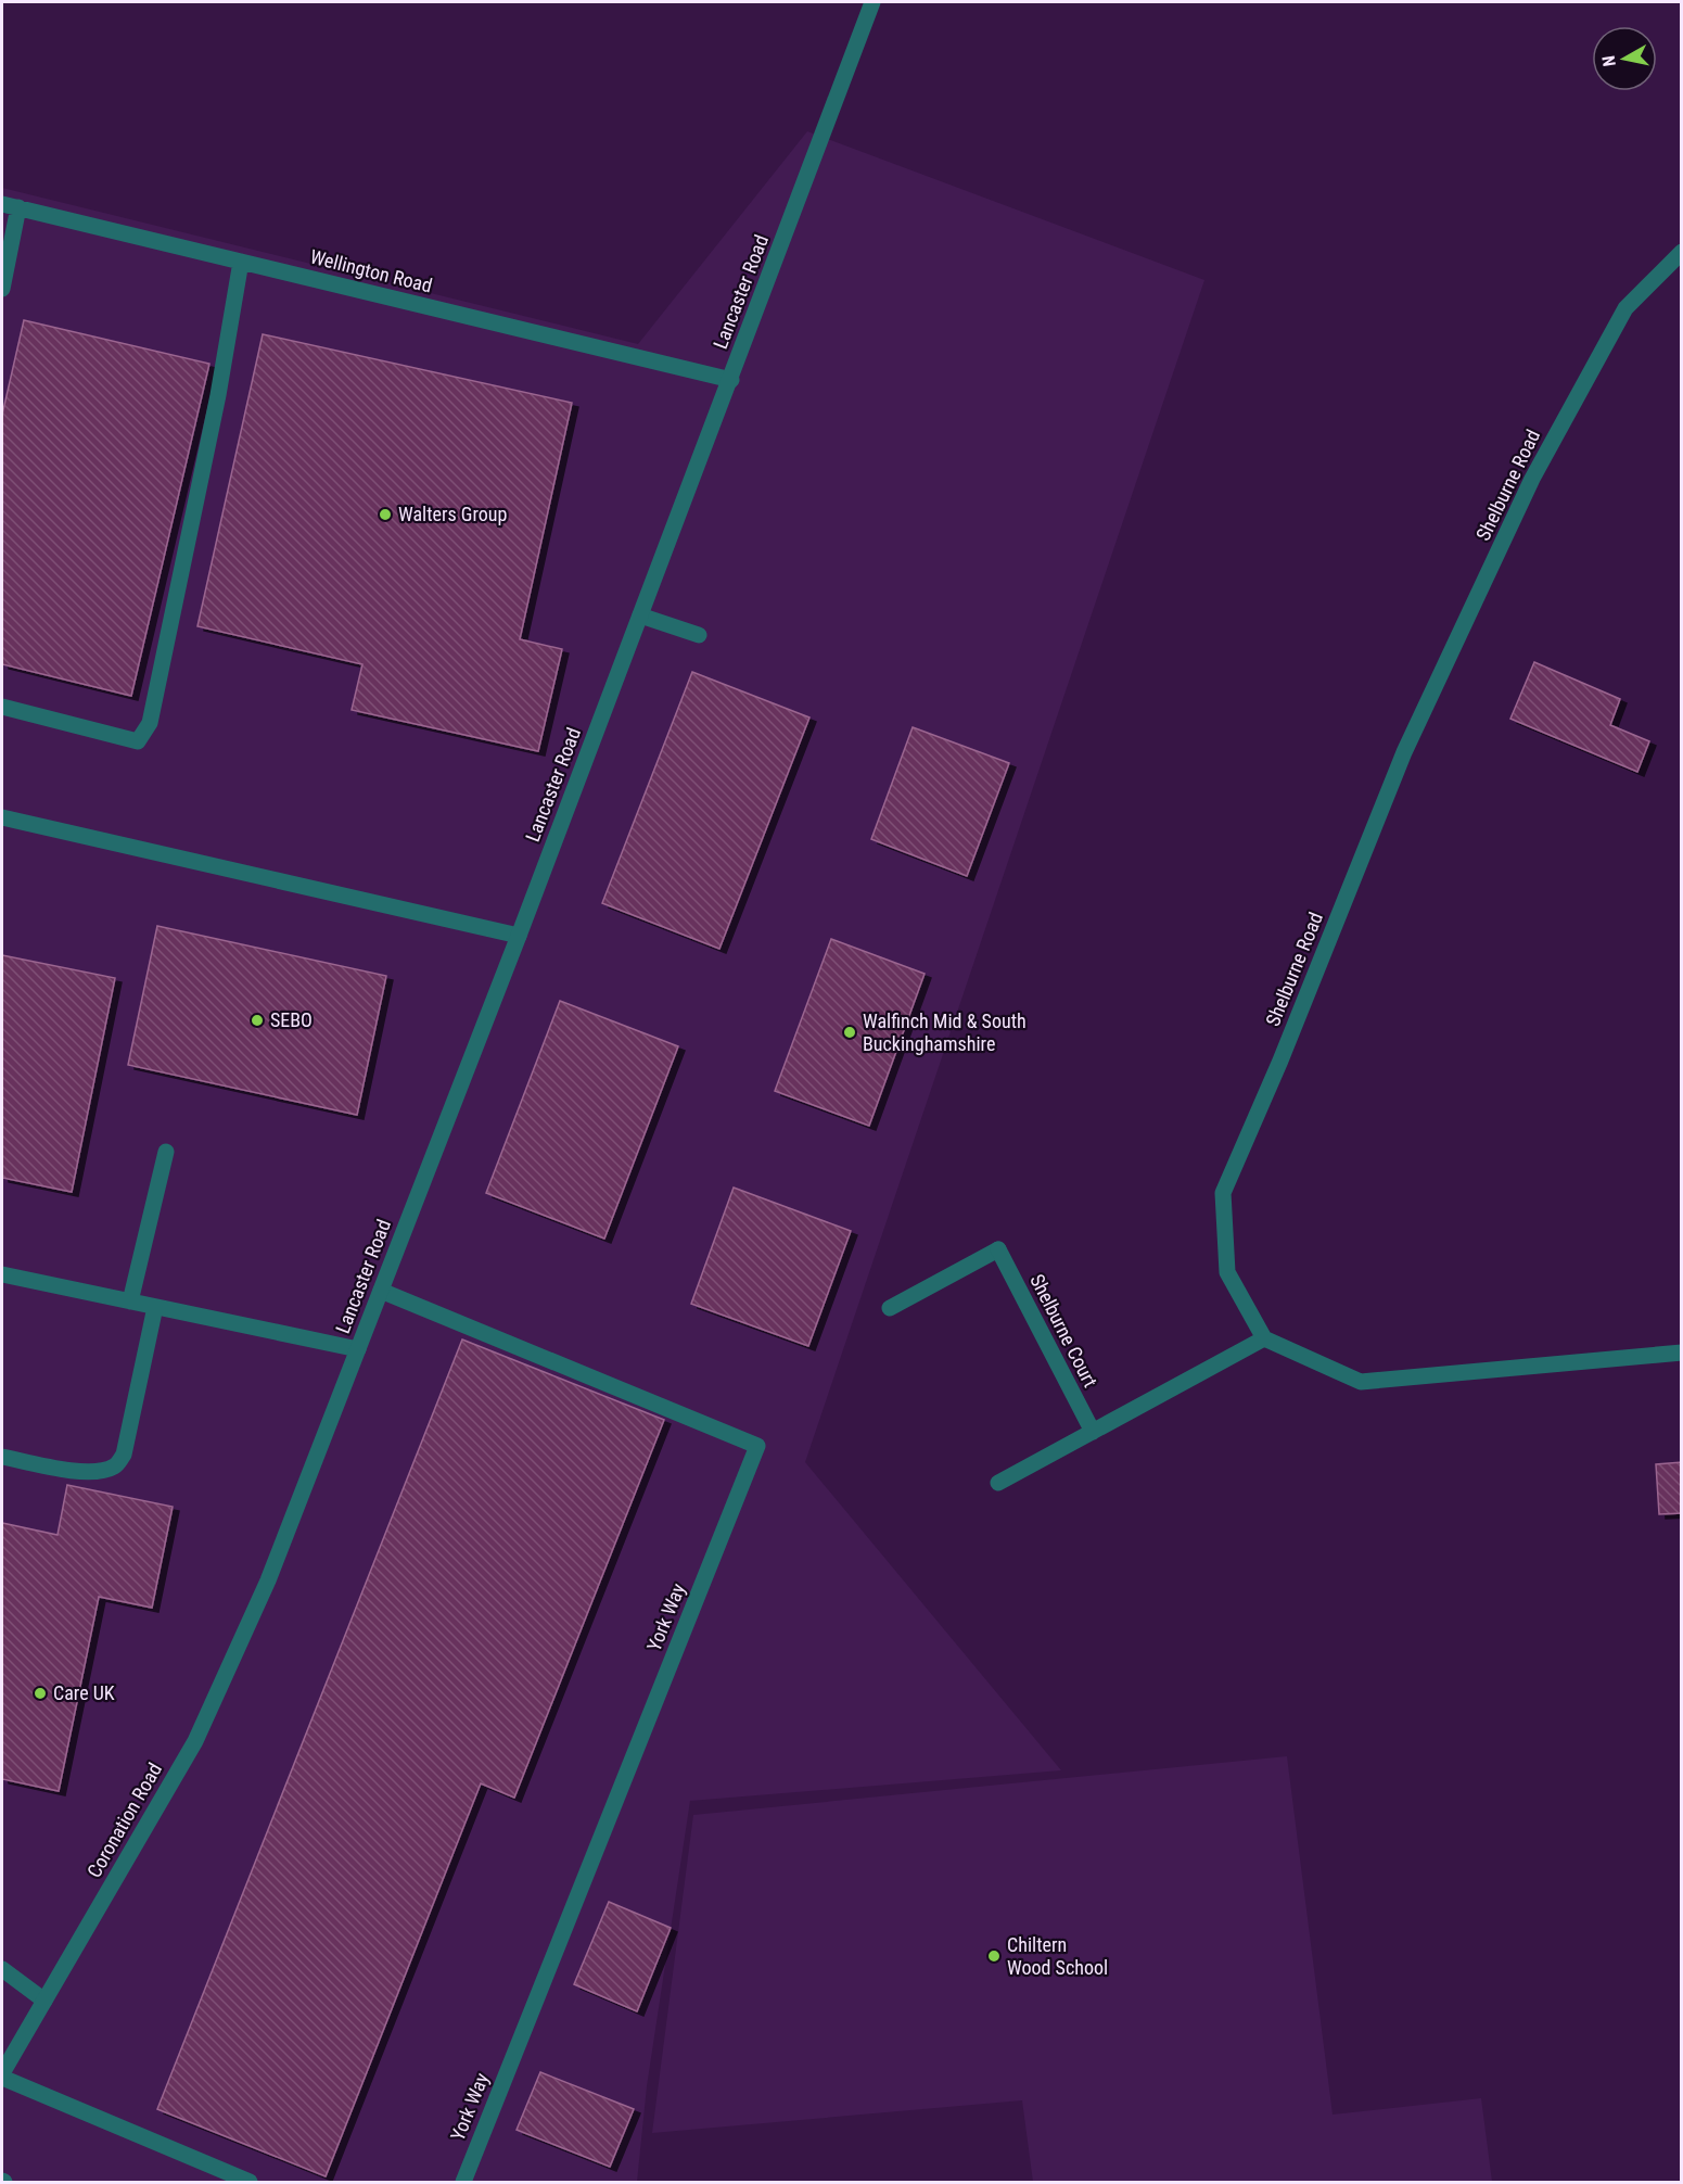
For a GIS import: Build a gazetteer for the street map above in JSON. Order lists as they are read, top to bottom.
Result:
{
  "streets": {
    "street": [
      "Wellington Road",
      "Lancaster Road",
      "Shelburne Road",
      "Shelburne Court",
      "York Way",
      "Coronation Road"
    ]
  },
  "crossings": [
    ["Wellington Road", "Lancaster Road"],
    ["Lancaster Road", "York Way"],
    ["Lancaster Road", "Coronation Road"]
  ],
  "places": [
    "Walters Group",
    "SEBO",
    "Walfinch Mid & South Buckinghamshire",
    "Care UK",
    "Chiltern Wood School"
  ],
  "north": "left"
}
